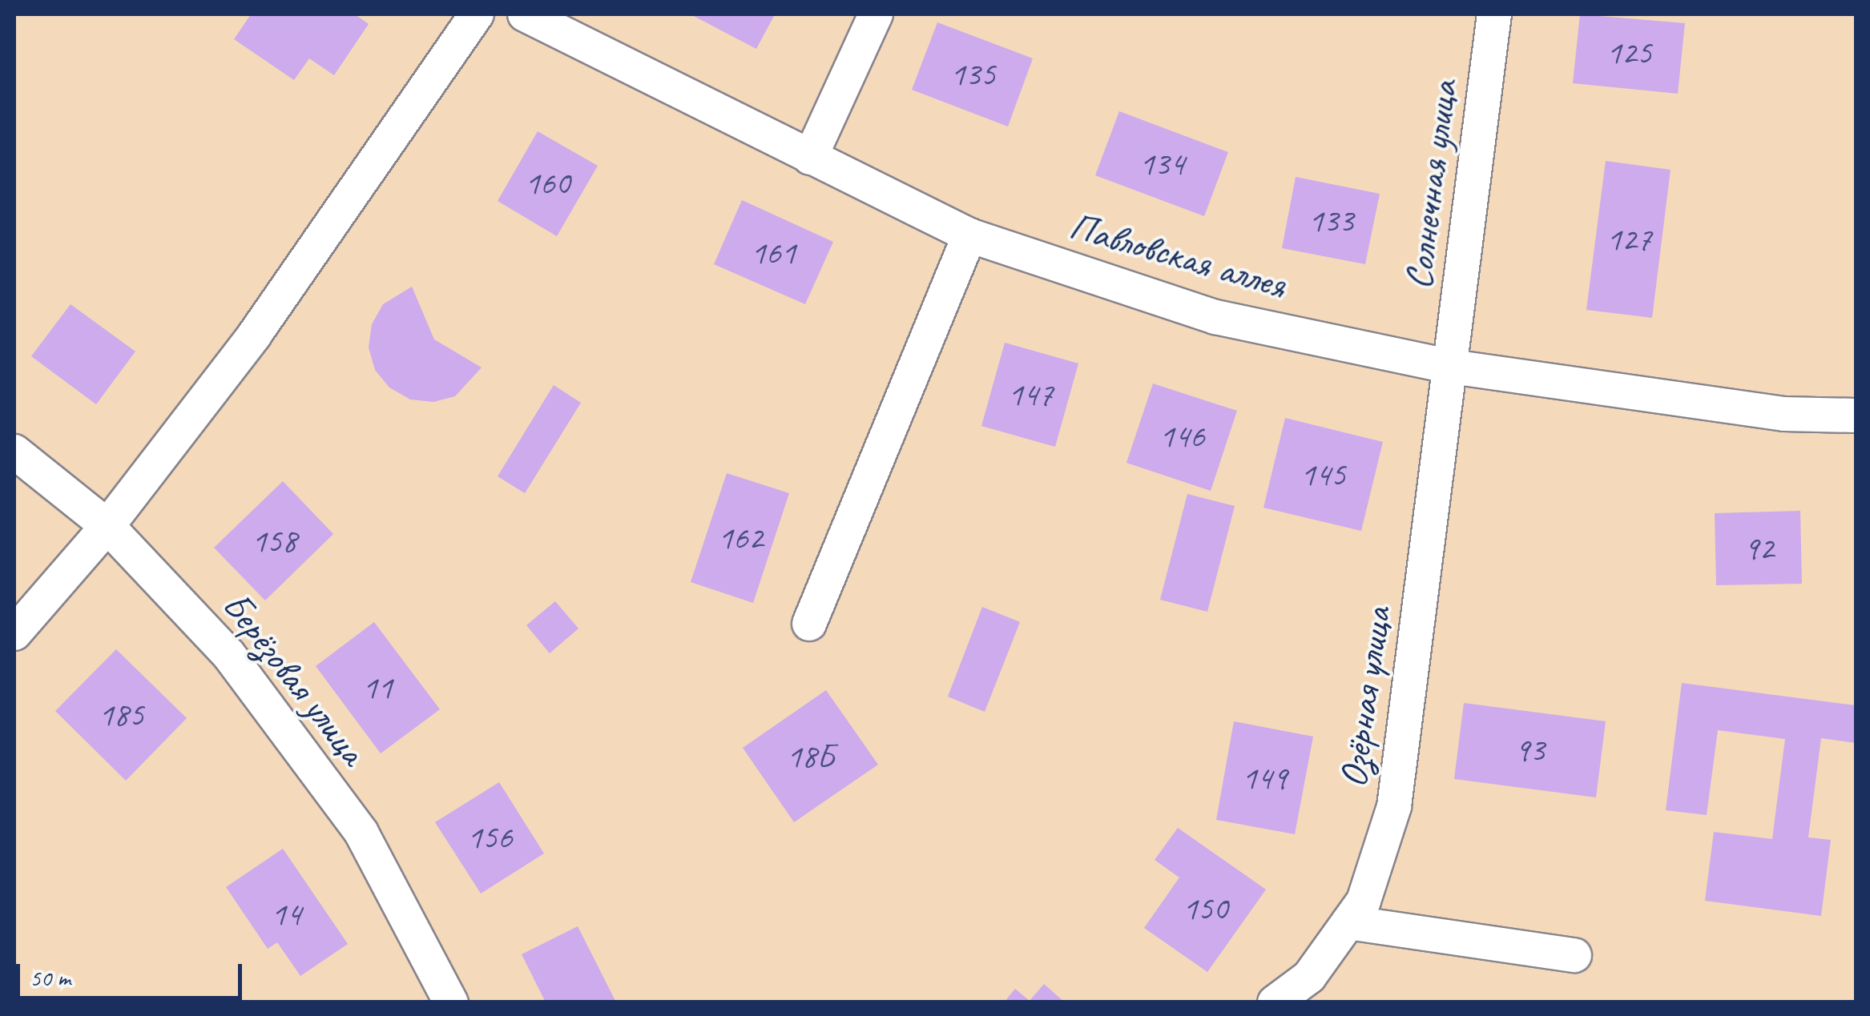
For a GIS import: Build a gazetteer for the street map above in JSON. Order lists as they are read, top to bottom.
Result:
{
  "streets": {
    "street": [
      "Солнечная улица",
      "Павловская аллея",
      "Берёзовая улица",
      "Озёрная улица"
    ]
  },
  "crossings": [
    ["Солнечная улица", "Павловская аллея"],
    ["Солнечная улица", "Озёрная улица"],
    ["Павловская аллея", "Озёрная улица"]
  ],
  "house_numbers": [
    "125",
    "135",
    "134",
    "160",
    "133",
    "127",
    "161",
    "147",
    "146",
    "145",
    "162",
    "158",
    "92",
    "11",
    "185",
    "93",
    "18Б",
    "149",
    "156",
    "150",
    "14"
  ],
  "scale_bar": "50 m"
}
